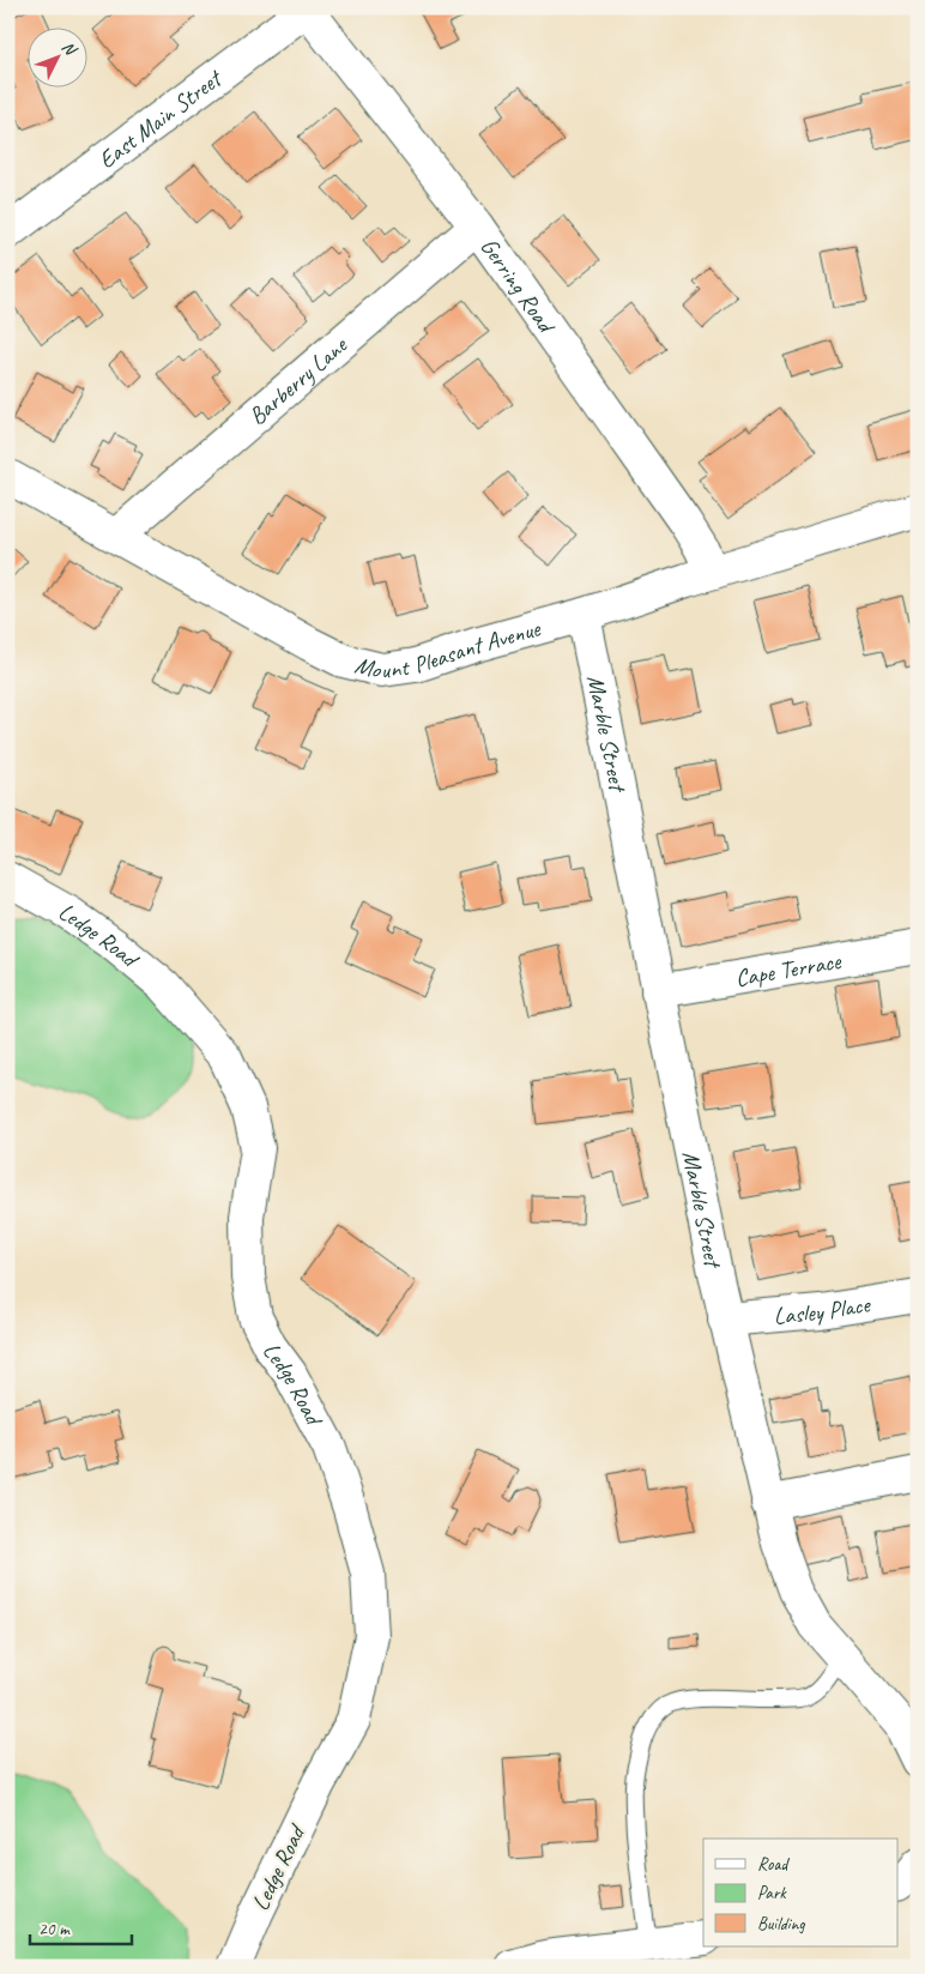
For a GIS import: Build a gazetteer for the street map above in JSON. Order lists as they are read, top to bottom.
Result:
{
  "streets": {
    "street": [
      "East Main Street",
      "Gerring Road",
      "Barberry Lane",
      "Mount Pleasant Avenue",
      "Marble Street",
      "Ledge Road",
      "Cape Terrace",
      "Lasley Place"
    ]
  },
  "crossings": [
    ["East Main Street", "Gerring Road"],
    ["Gerring Road", "Barberry Lane"],
    ["Gerring Road", "Mount Pleasant Avenue"],
    ["Barberry Lane", "Mount Pleasant Avenue"],
    ["Mount Pleasant Avenue", "Marble Street"],
    ["Marble Street", "Cape Terrace"],
    ["Marble Street", "Lasley Place"]
  ],
  "legend": ["Road", "Park", "Building"],
  "scale_bar": "20 m",
  "north": "top right"
}
